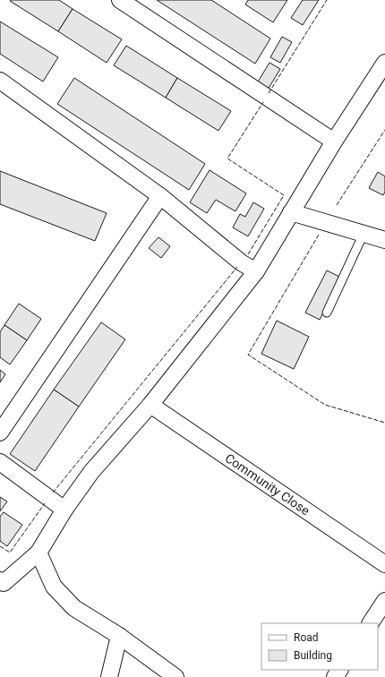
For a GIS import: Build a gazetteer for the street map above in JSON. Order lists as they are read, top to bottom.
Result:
{
  "streets": {
    "street": ["Community Close"]
  },
  "legend": ["Road", "Building"]
}
